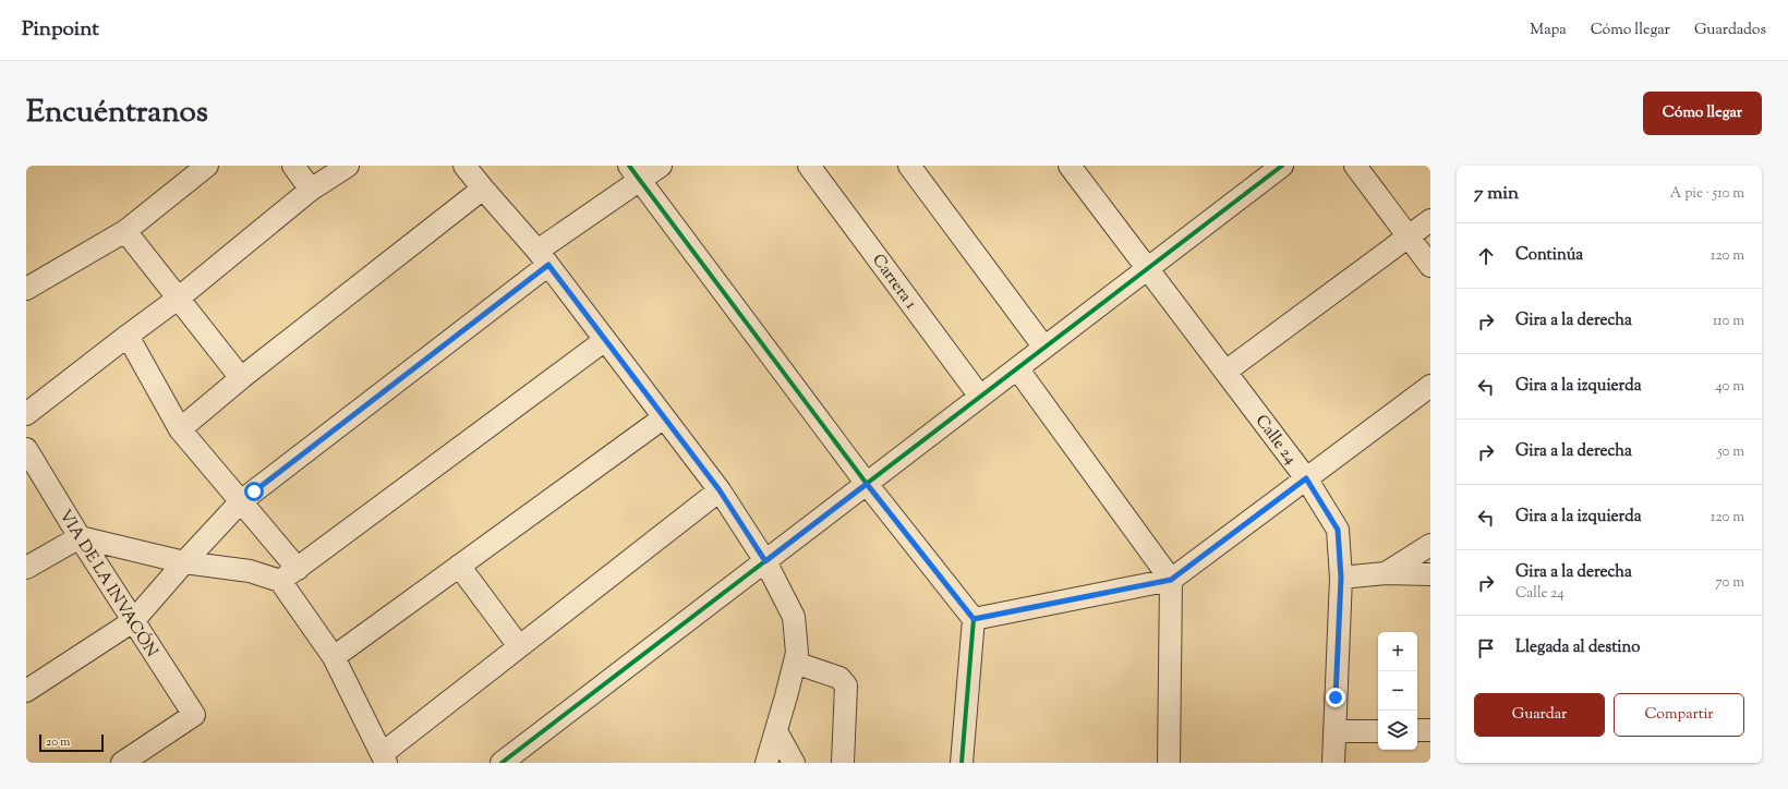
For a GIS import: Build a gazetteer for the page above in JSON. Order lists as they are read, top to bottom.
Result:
{
  "streets": {
    "street": ["Carrera 1", "Calle 24", "VIA DE LA INVACÓN"]
  },
  "scale_bar": "20 m",
  "page": {
    "header": "Pinpoint",
    "nav": ["Mapa", "Cómo llegar", "Guardados"],
    "title": "Encuéntranos",
    "buttons": [
      "Cómo llegar",
      ["Guardar", "Compartir"]
    ],
    "heading": ["7 min", "A pie · 510 m"],
    "list": [
      ["Continúa", "120 m"],
      ["Gira a la derecha", "110 m"],
      ["Gira a la izquierda", "40 m"],
      ["Gira a la derecha", "50 m"],
      ["Gira a la izquierda", "120 m"],
      ["Gira a la derecha", "Calle 24", "70 m"],
      "Llegada al destino"
    ],
    "map_buttons": ["+", "−"],
    "scale": "20 m"
  }
}
